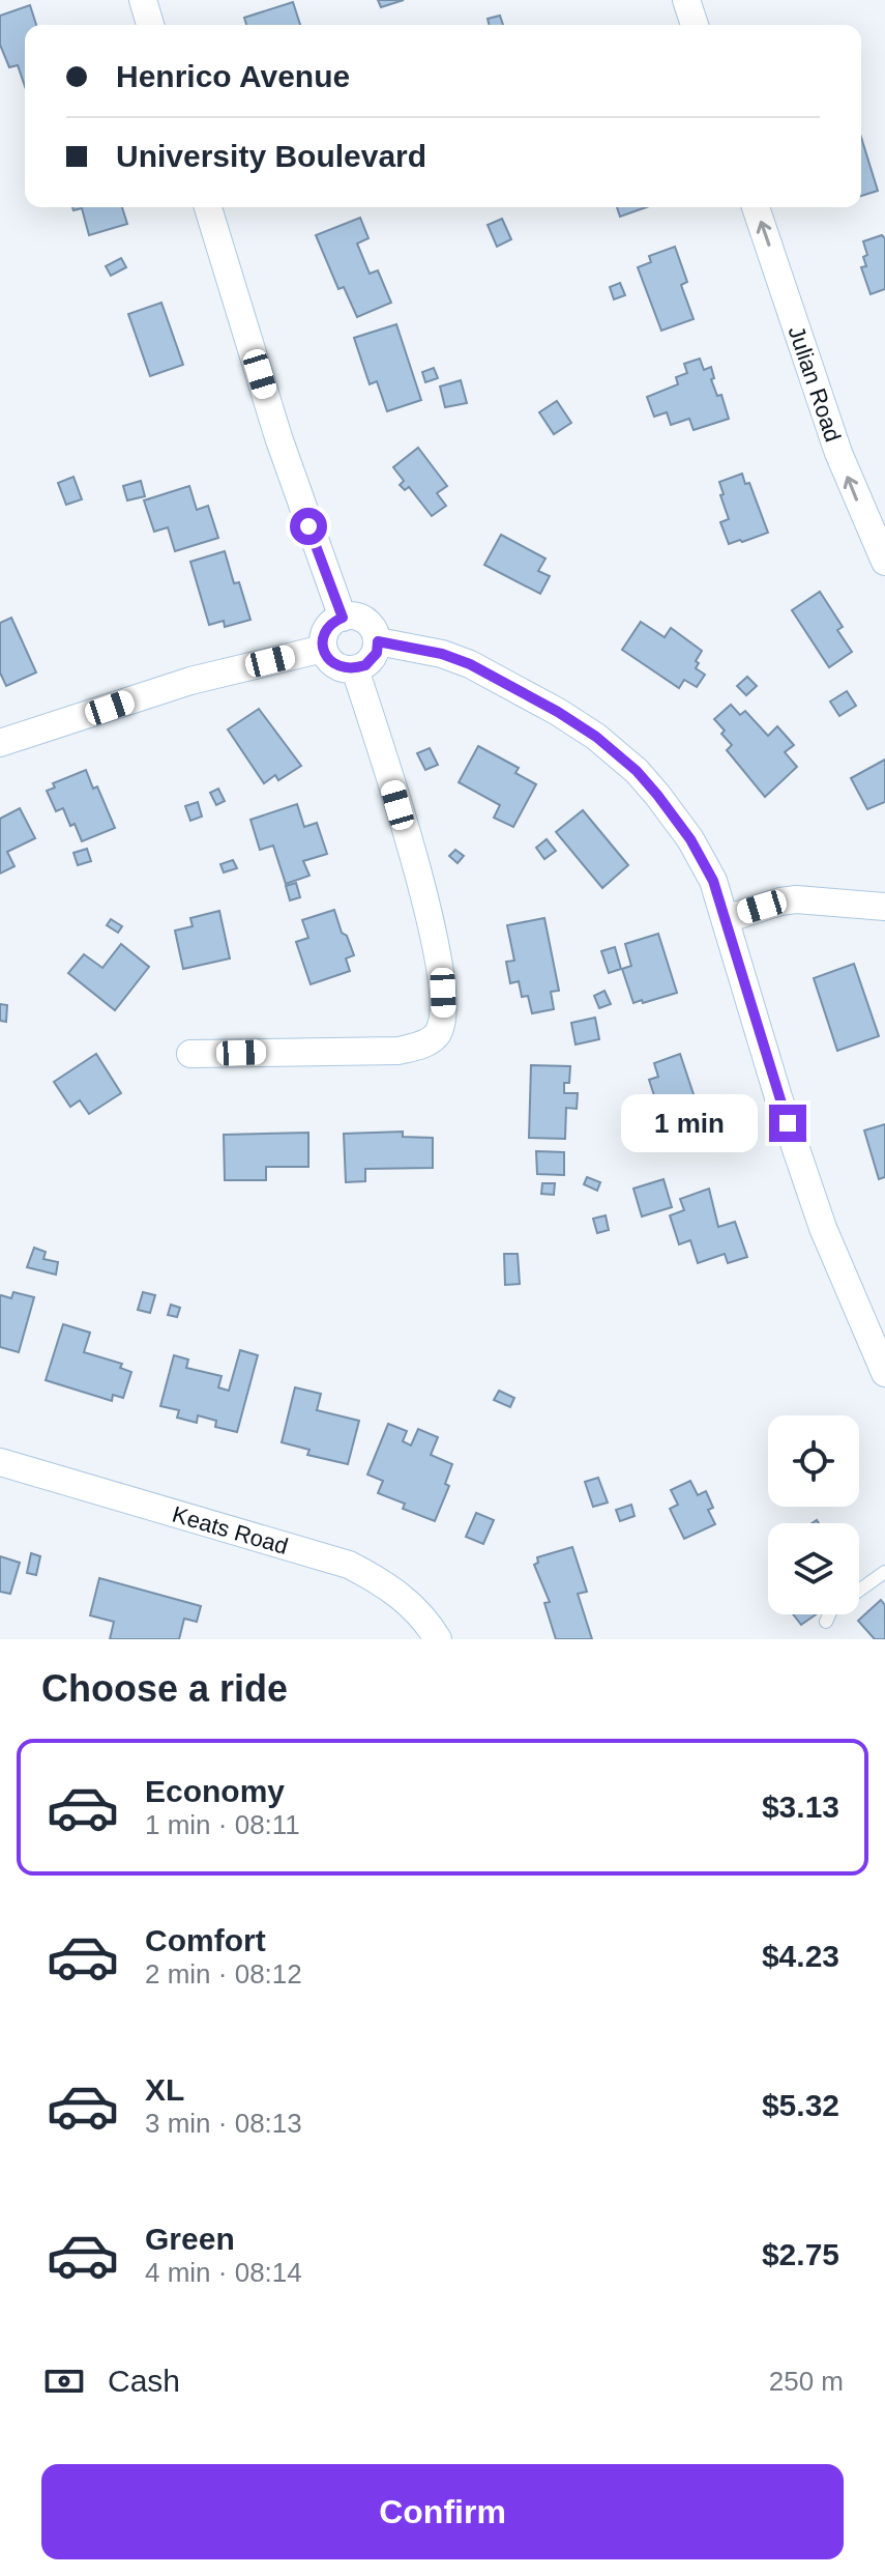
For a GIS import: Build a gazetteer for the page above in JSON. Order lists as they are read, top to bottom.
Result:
{
  "streets": {
    "street": ["Julian Road", "Keats Road"]
  },
  "one_way": ["Julian Road"],
  "page": {
    "banner": ["Henrico Avenue", "University Boulevard"],
    "bubble": "1 min",
    "heading": "Choose a ride",
    "list": [
      {
        "name": "Economy",
        "note": "1 min · 08:11",
        "value": "$3.13"
      },
      {
        "name": "Comfort",
        "note": "2 min · 08:12",
        "value": "$4.23"
      },
      {
        "name": "XL",
        "note": "3 min · 08:13",
        "value": "$5.32"
      },
      {
        "name": "Green",
        "note": "4 min · 08:14",
        "value": "$2.75"
      }
    ],
    "pay": ["Cash", "250 m"],
    "buttons": "Confirm"
  }
}
